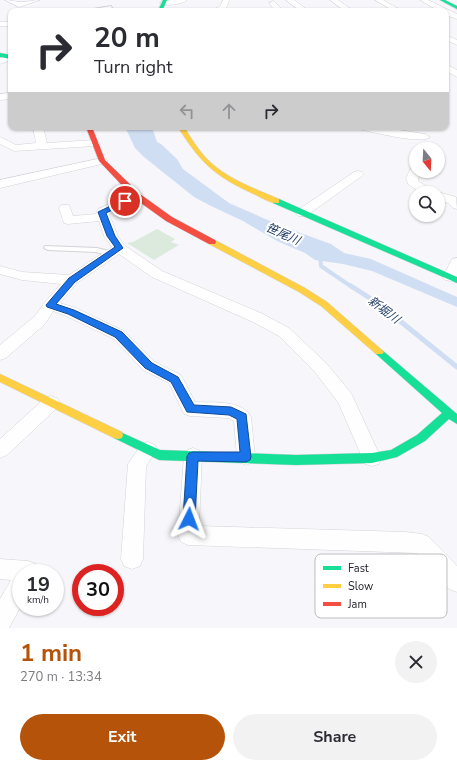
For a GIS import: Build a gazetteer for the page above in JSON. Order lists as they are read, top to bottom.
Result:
{
  "water": ["笹尾川", "新堀川"],
  "legend": ["Fast", "Slow", "Jam"],
  "north": "bottom",
  "page": {
    "turn": ["20 m", "Turn right"],
    "speed": "19 km/h",
    "limit": "30",
    "heading": ["1 min", "270 m · 13:34"],
    "buttons": ["Exit", "Share"]
  }
}
